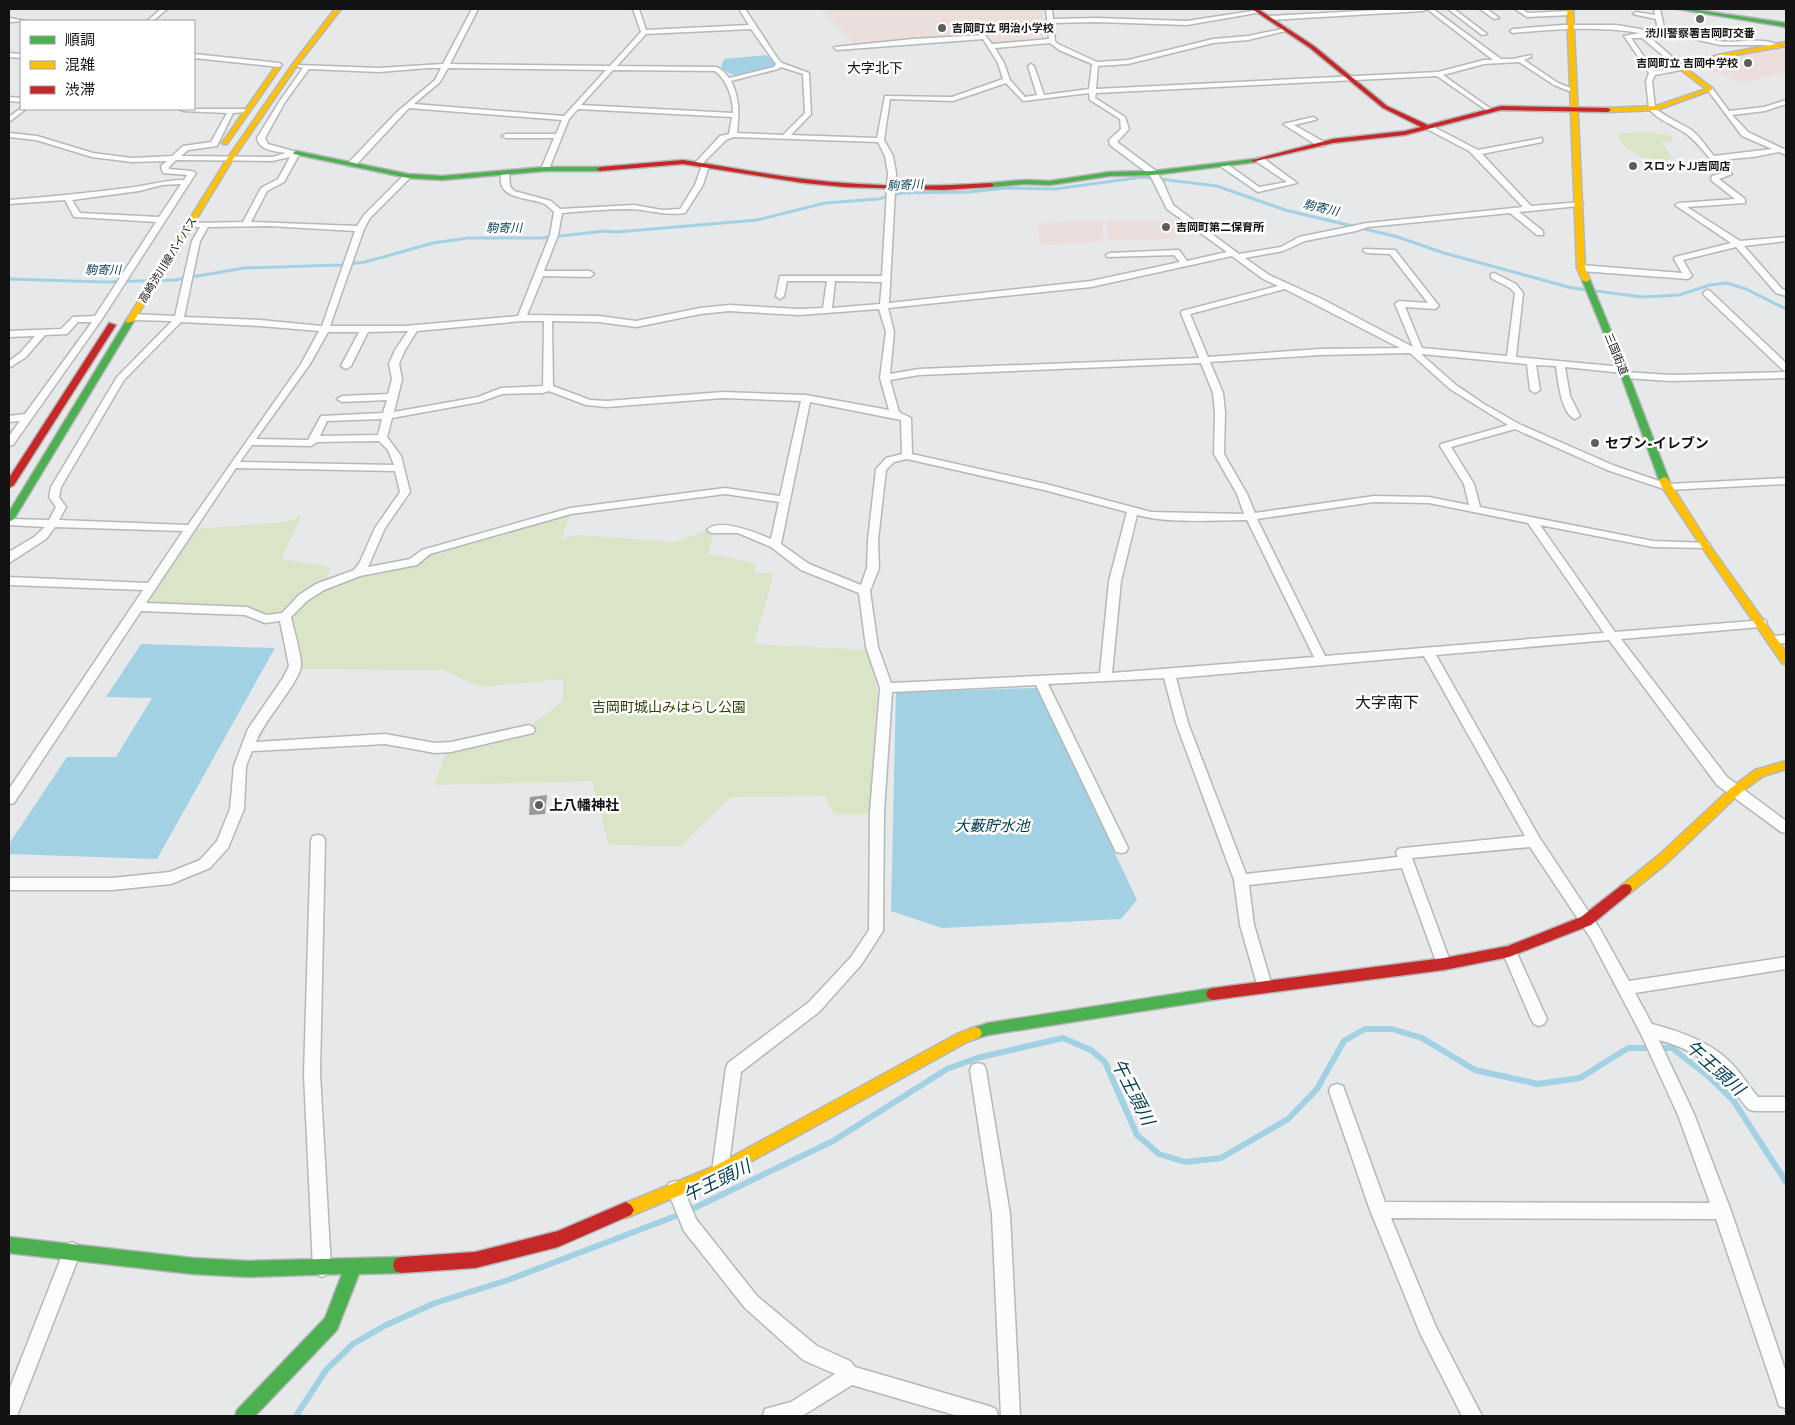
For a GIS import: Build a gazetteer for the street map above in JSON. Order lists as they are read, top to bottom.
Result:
{
  "streets": {
    "street": ["高崎渋川線バイパス", "三国街道"]
  },
  "districts": ["大字北下", "大字南下"],
  "water": ["駒寄川", "大藪貯水池", "午王頭川"],
  "parks": ["吉岡町城山みはらし公園"],
  "places": [
    "渋川警察署吉岡町交番",
    "吉岡町立 明治小学校",
    "吉岡町立 吉岡中学校",
    "スロットJJ吉岡店",
    "吉岡町第二保育所",
    "セブン-イレブン",
    "上八幡神社"
  ],
  "legend": ["順調", "混雑", "渋滞"]
}
